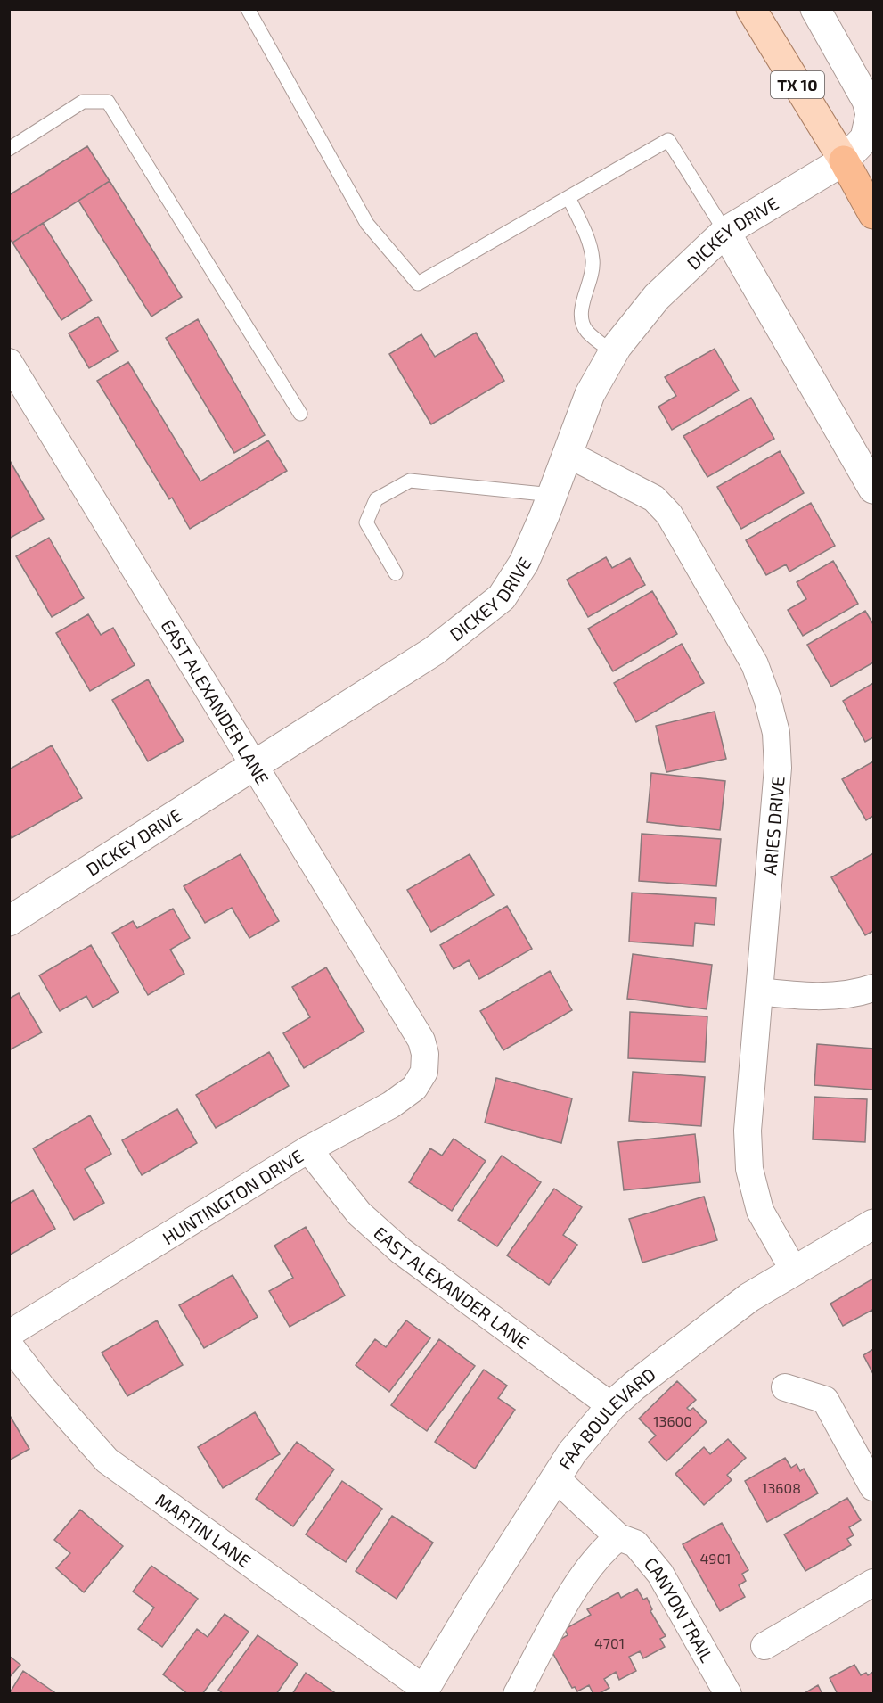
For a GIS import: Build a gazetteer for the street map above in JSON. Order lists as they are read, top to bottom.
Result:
{
  "streets": {
    "main road": ["TX 10"],
    "street": [
      "DICKEY DRIVE",
      "EAST ALEXANDER LANE",
      "ARIES DRIVE",
      "HUNTINGTON DRIVE",
      "FAA BOULEVARD",
      "MARTIN LANE",
      "CANYON TRAIL"
    ]
  },
  "crossings": [
    ["TX 10", "DICKEY DRIVE"],
    ["DICKEY DRIVE", "EAST ALEXANDER LANE"],
    ["DICKEY DRIVE", "ARIES DRIVE"],
    ["EAST ALEXANDER LANE", "HUNTINGTON DRIVE"],
    ["EAST ALEXANDER LANE", "FAA BOULEVARD"],
    ["ARIES DRIVE", "FAA BOULEVARD"],
    ["FAA BOULEVARD", "MARTIN LANE"],
    ["FAA BOULEVARD", "CANYON TRAIL"]
  ],
  "house_numbers": [
    "13600",
    "13608",
    "4901",
    "4701"
  ]
}
